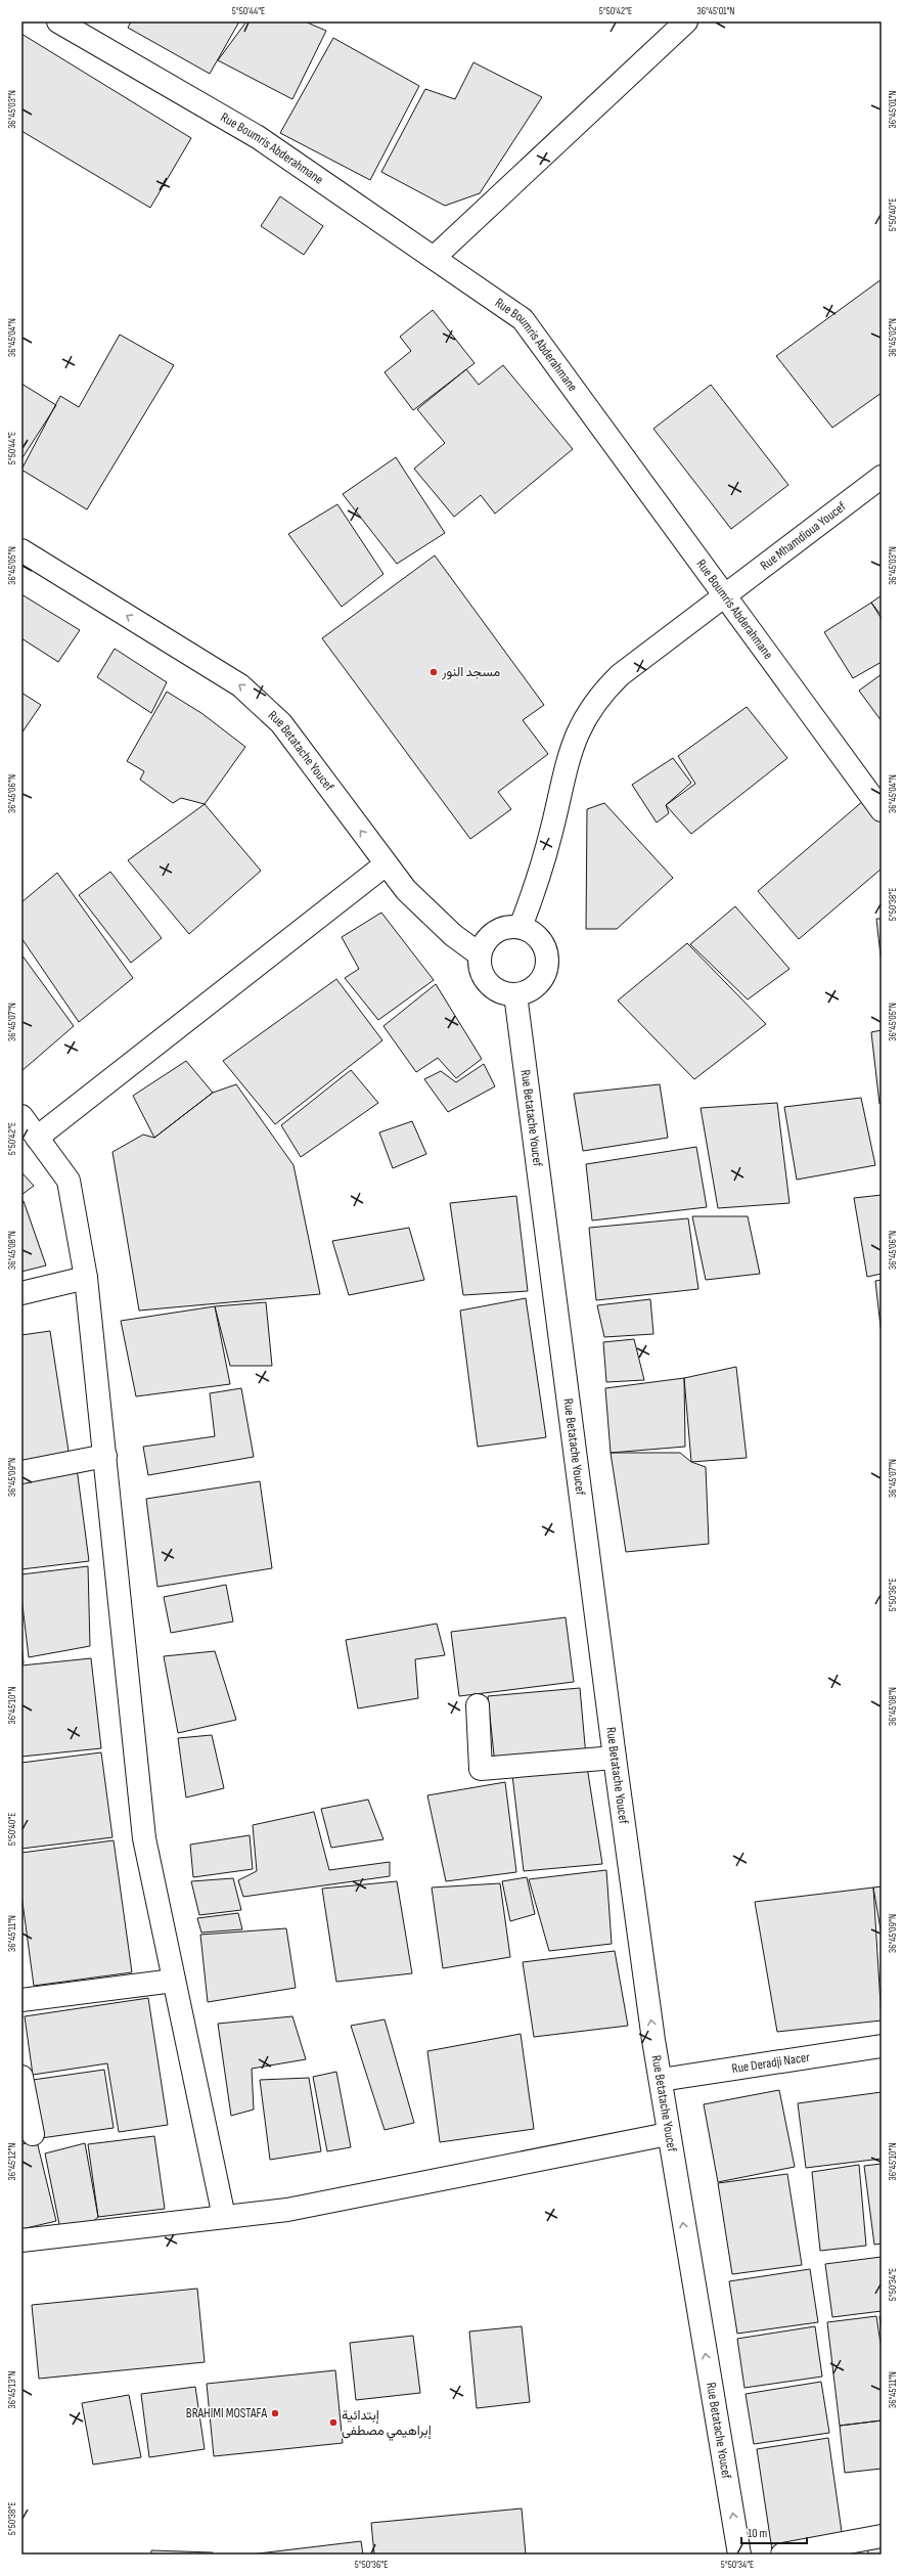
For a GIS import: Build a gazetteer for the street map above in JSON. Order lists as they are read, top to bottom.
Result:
{
  "streets": {
    "street": [
      "Rue Boumris Abderahmane",
      "Rue Mhamdioua Youcef",
      "Rue Betatache Youcef",
      "Rue Deradji Nacer"
    ]
  },
  "crossings": [
    ["Rue Boumris Abderahmane", "Rue Mhamdioua Youcef"],
    ["Rue Mhamdioua Youcef", "Rue Betatache Youcef"],
    ["Rue Betatache Youcef", "Rue Deradji Nacer"]
  ],
  "one_way": ["Rue Betatache Youcef"],
  "places": ["مسجد النور", "BRAHIMI MOSTAFA", "إبتدائية إبراهيمي مصطفى"],
  "scale_bar": "10 m",
  "coordinates": [
    "5°50'44\"E",
    "5°50'42\"E",
    "36°45'01\"N",
    "36°45'03\"N",
    "5°50'40\"E",
    "36°45'04\"N",
    "36°45'02\"N",
    "36°45'05\"N",
    "36°45'06\"N",
    "5°50'38\"E",
    "36°45'07\"N",
    "36°45'08\"N",
    "36°45'09\"N",
    "5°50'36\"E",
    "36°45'10\"N",
    "36°45'11\"N",
    "36°45'12\"N",
    "5°50'34\"E",
    "36°45'13\"N"
  ]
}
